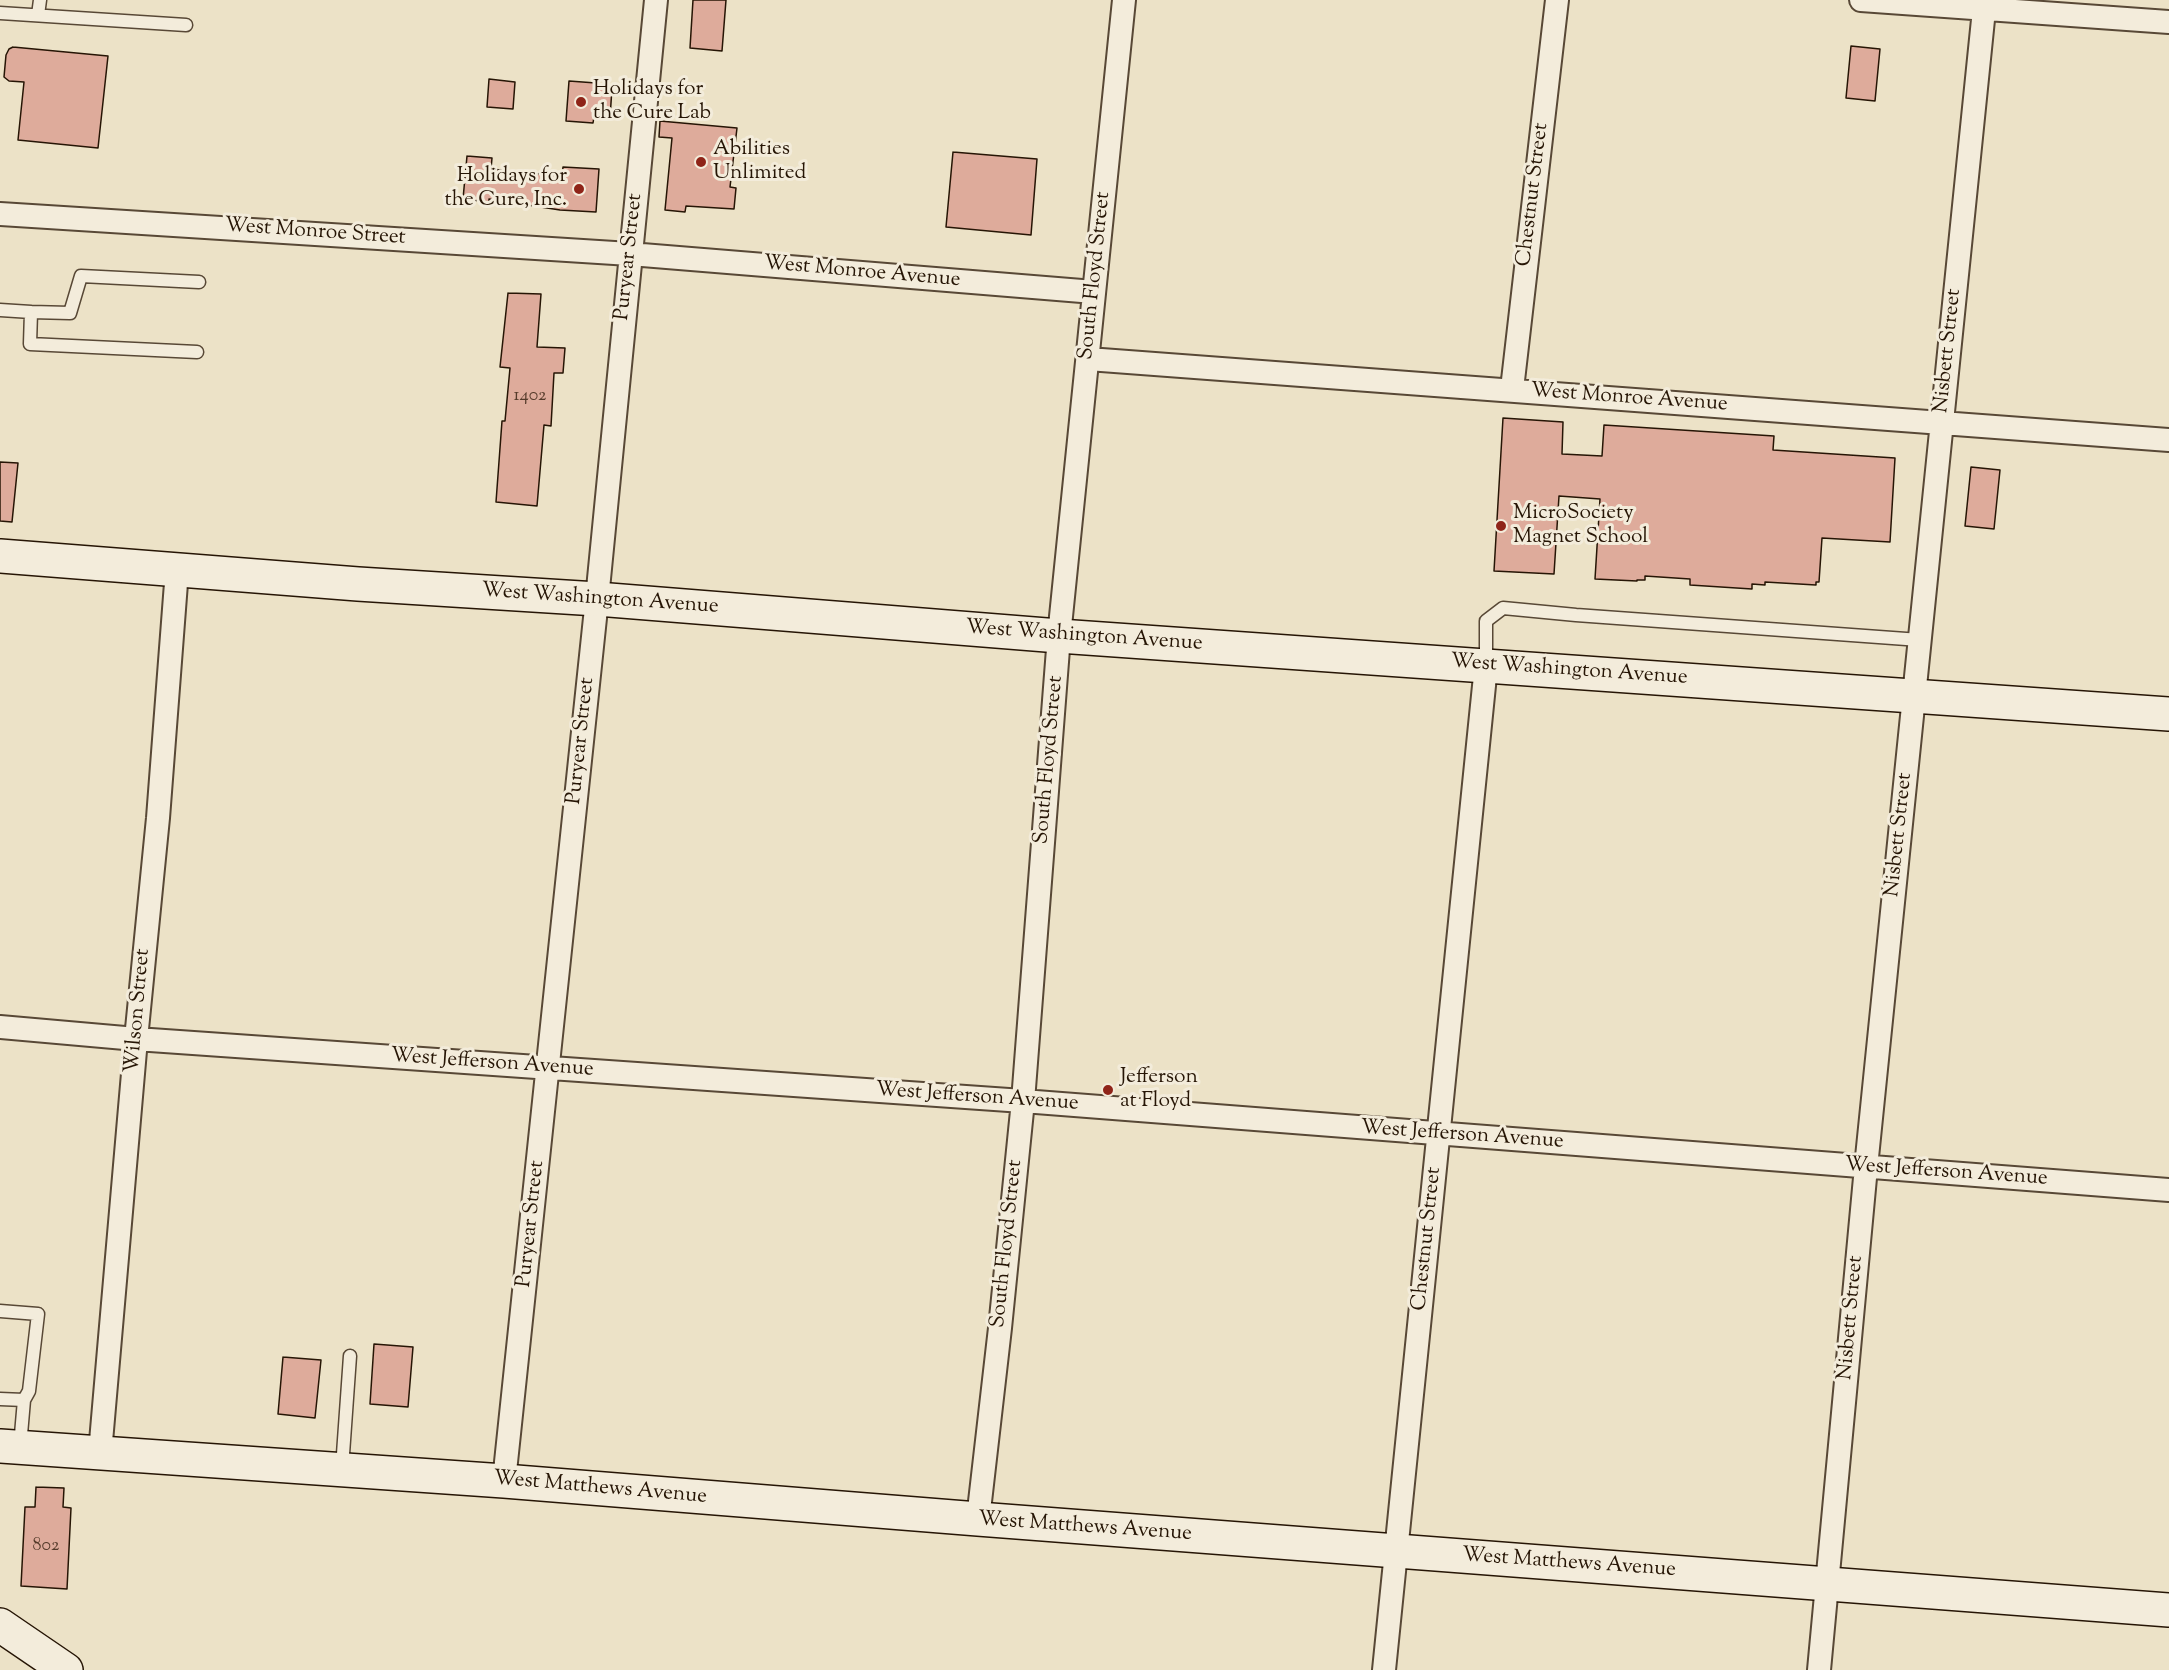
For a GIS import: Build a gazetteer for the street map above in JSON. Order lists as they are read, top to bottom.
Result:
{
  "streets": {
    "street": [
      "Chestnut Street",
      "West Monroe Street",
      "Puryear Street",
      "West Monroe Avenue",
      "South Floyd Street",
      "Nisbett Street",
      "West Washington Avenue",
      "Wilson Street",
      "West Jefferson Avenue",
      "West Matthews Avenue"
    ]
  },
  "crossings": [
    ["Chestnut Street", "West Monroe Avenue"],
    ["Chestnut Street", "West Washington Avenue"],
    ["Chestnut Street", "West Jefferson Avenue"],
    ["Chestnut Street", "West Matthews Avenue"],
    ["West Monroe Street", "Puryear Street"],
    ["West Monroe Street", "West Monroe Avenue"],
    ["Puryear Street", "West Monroe Avenue"],
    ["Puryear Street", "West Washington Avenue"],
    ["Puryear Street", "West Jefferson Avenue"],
    ["Puryear Street", "West Matthews Avenue"],
    ["West Monroe Avenue", "South Floyd Street"],
    ["West Monroe Avenue", "Nisbett Street"],
    ["South Floyd Street", "West Washington Avenue"],
    ["South Floyd Street", "West Jefferson Avenue"],
    ["South Floyd Street", "West Matthews Avenue"],
    ["Nisbett Street", "West Washington Avenue"],
    ["Nisbett Street", "West Jefferson Avenue"],
    ["Nisbett Street", "West Matthews Avenue"],
    ["West Washington Avenue", "Wilson Street"],
    ["Wilson Street", "West Jefferson Avenue"],
    ["Wilson Street", "West Matthews Avenue"]
  ],
  "places": [
    "Holidays for the Cure Lab",
    "Abilities Unlimited",
    "Holidays for the Cure, Inc.",
    "MicroSociety Magnet School",
    "Jefferson at Floyd"
  ],
  "house_numbers": ["1402", "802"]
}
